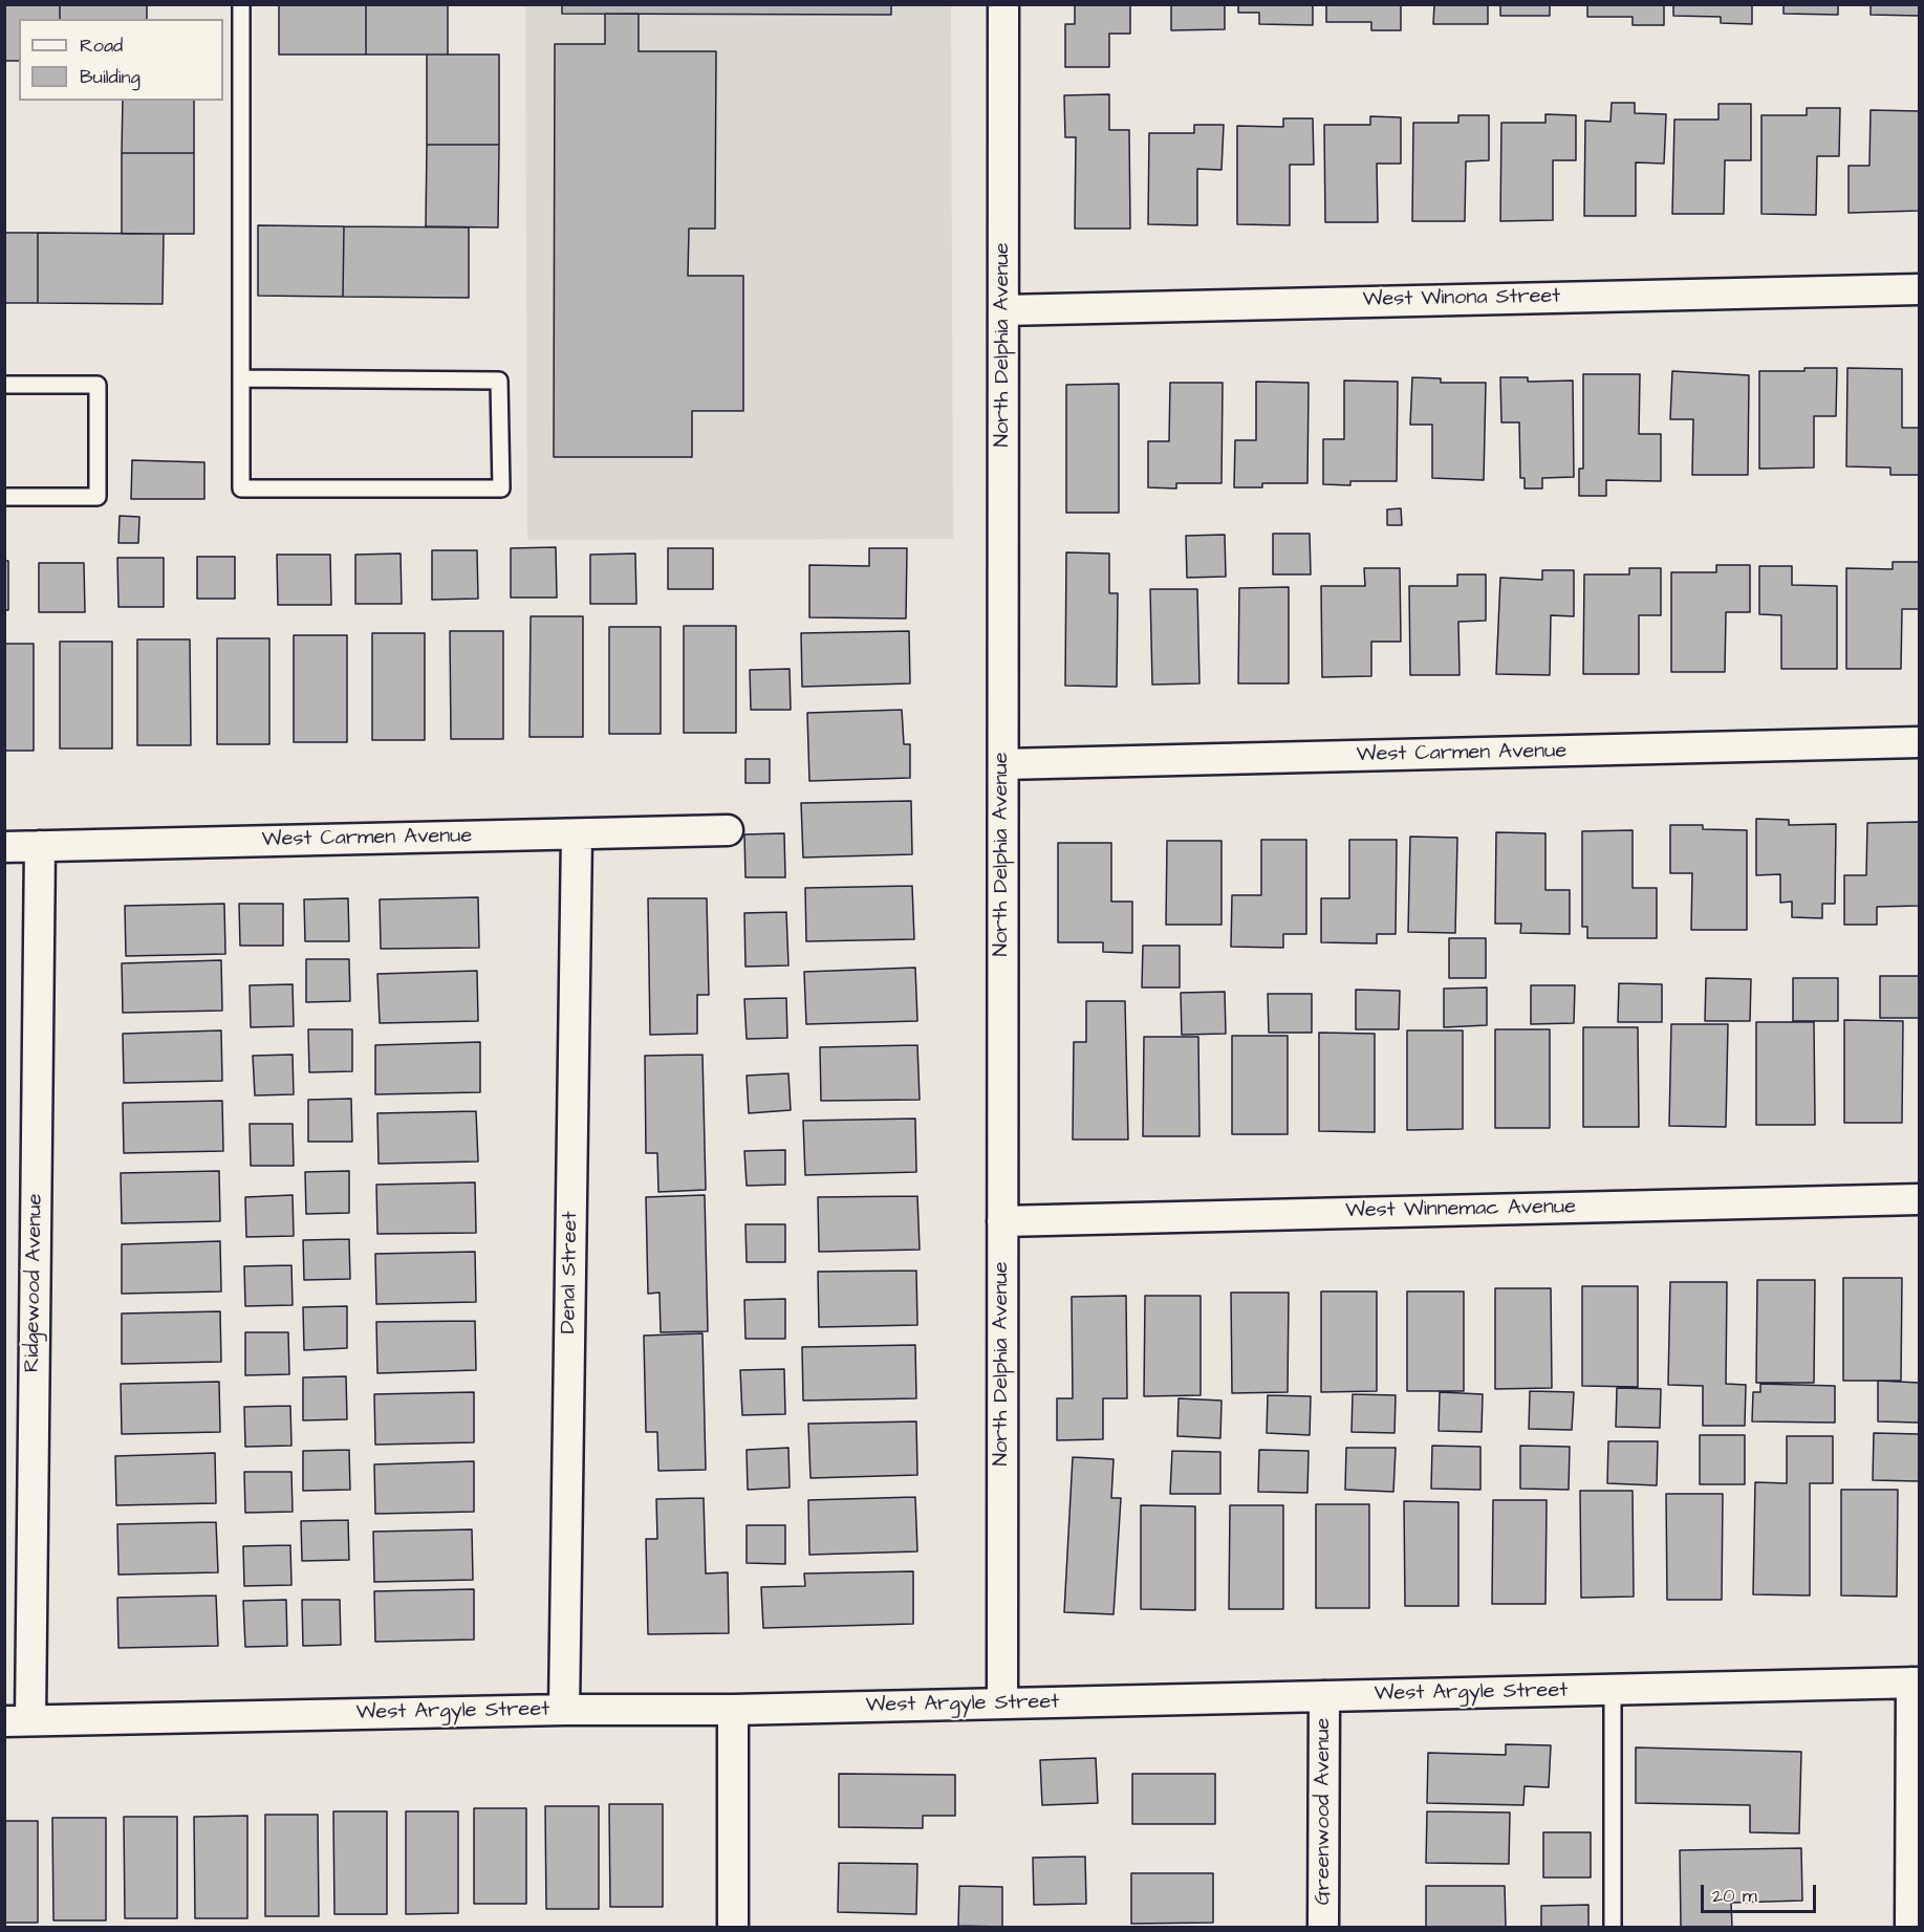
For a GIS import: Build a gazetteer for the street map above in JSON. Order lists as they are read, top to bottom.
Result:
{
  "streets": {
    "street": [
      "West Winona Street",
      "North Delphia Avenue",
      "West Carmen Avenue",
      "West Winnemac Avenue",
      "Denal Street",
      "Ridgewood Avenue",
      "West Argyle Street",
      "Greenwood Avenue"
    ]
  },
  "crossings": [
    ["West Winona Street", "North Delphia Avenue"],
    ["North Delphia Avenue", "West Carmen Avenue"],
    ["North Delphia Avenue", "West Winnemac Avenue"],
    ["North Delphia Avenue", "West Argyle Street"],
    ["West Carmen Avenue", "Denal Street"],
    ["West Carmen Avenue", "Ridgewood Avenue"],
    ["Denal Street", "West Argyle Street"],
    ["Ridgewood Avenue", "West Argyle Street"],
    ["West Argyle Street", "Greenwood Avenue"]
  ],
  "legend": ["Road", "Building"],
  "scale_bar": "20 m"
}
